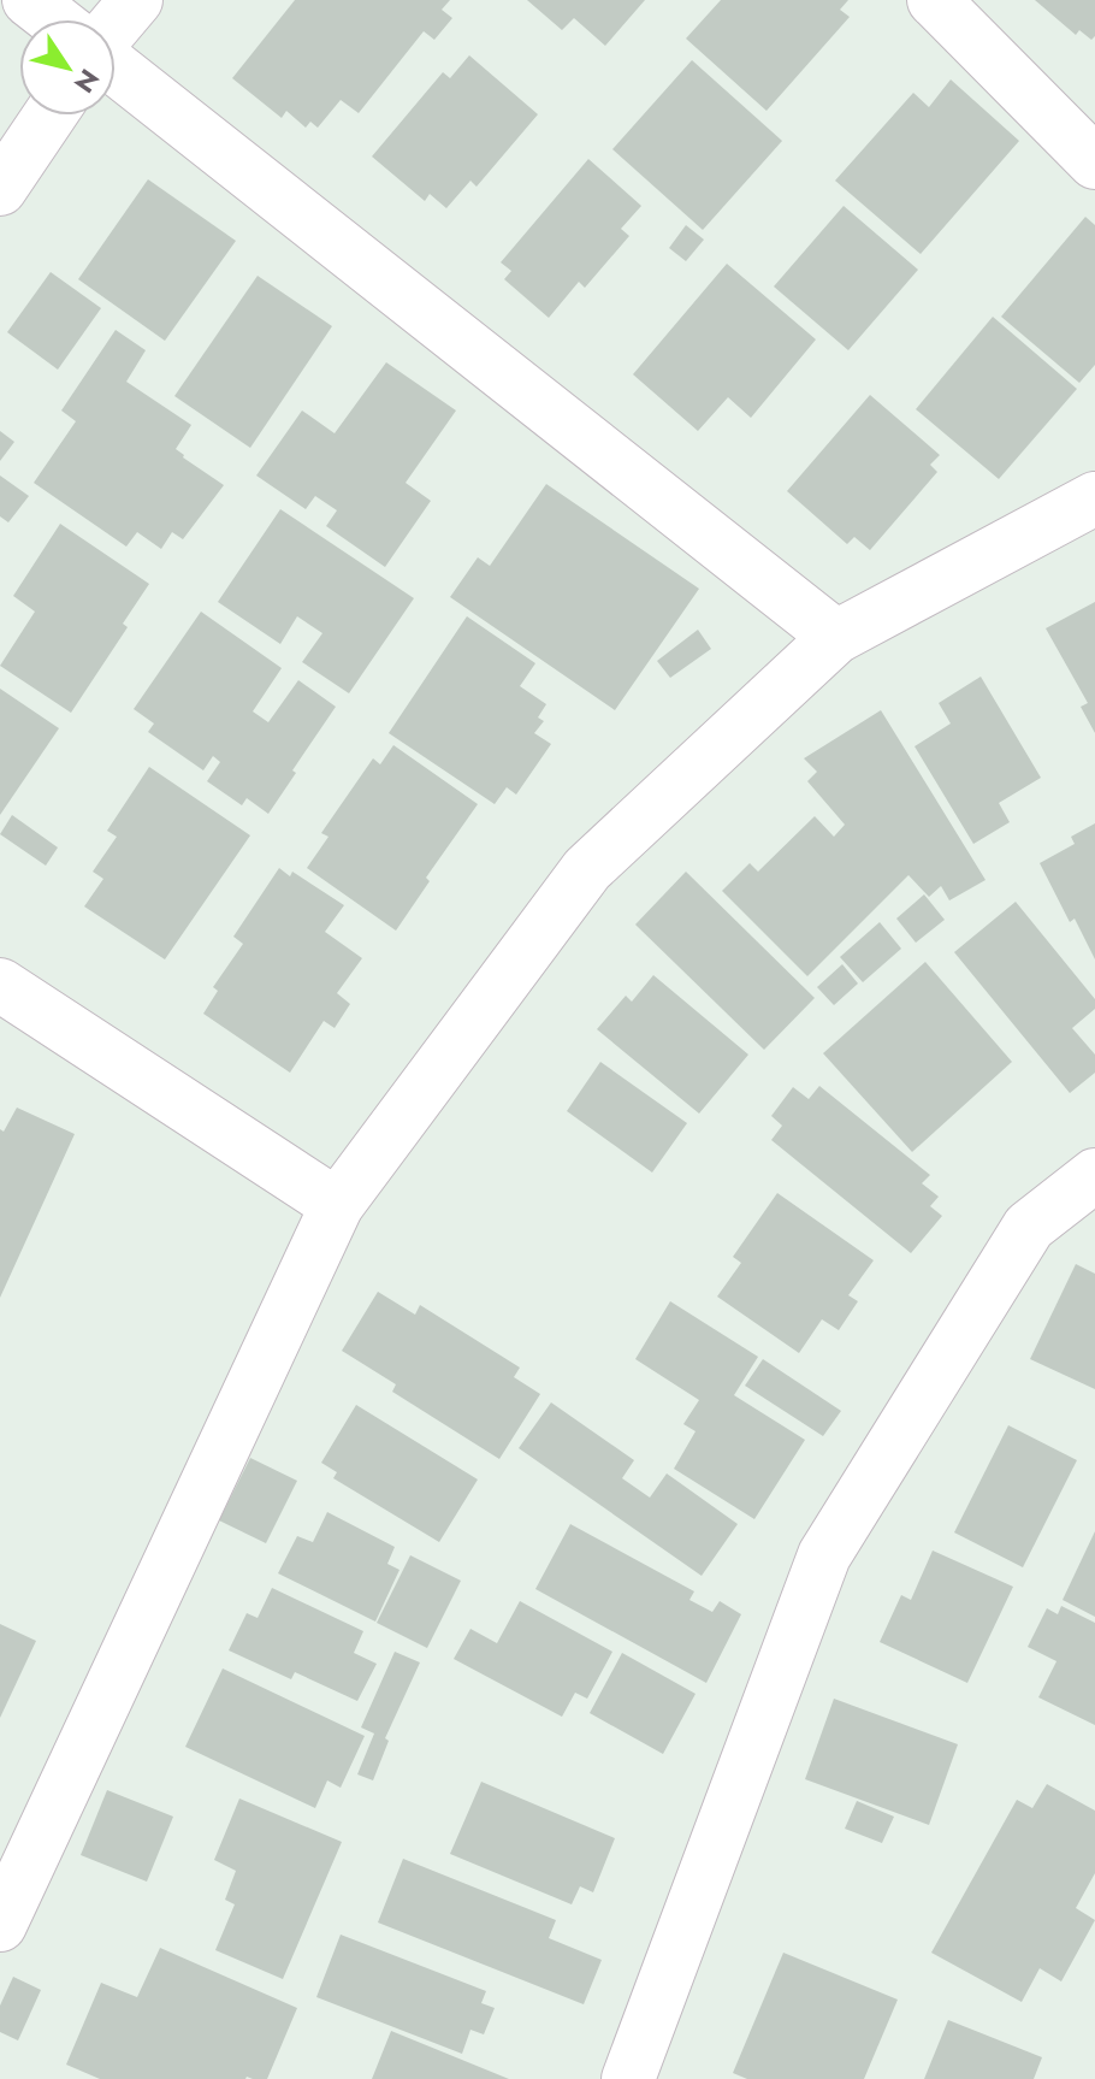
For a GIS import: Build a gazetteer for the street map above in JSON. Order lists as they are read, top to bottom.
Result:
{
  "north": "bottom right"
}
